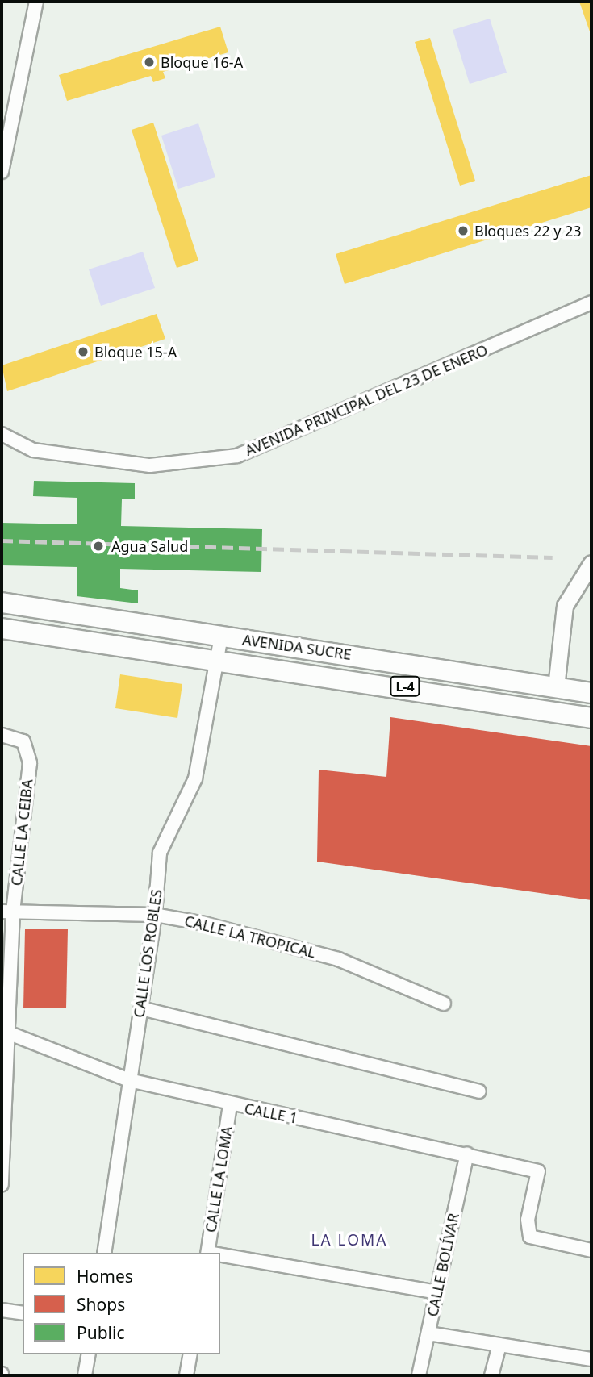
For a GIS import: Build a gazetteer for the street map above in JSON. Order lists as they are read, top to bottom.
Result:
{
  "streets": {
    "main road": ["AVENIDA SUCRE", "L-4"],
    "street": [
      "AVENIDA PRINCIPAL DEL 23 DE ENERO",
      "CALLE LA CEIBA",
      "CALLE LA TROPICAL",
      "CALLE LOS ROBLES",
      "CALLE 1",
      "CALLE LA LOMA",
      "CALLE BOLÍVAR"
    ]
  },
  "crossings": [
    ["AVENIDA SUCRE", "CALLE LOS ROBLES"],
    ["CALLE LA CEIBA", "CALLE LA TROPICAL"],
    ["CALLE LA CEIBA", "CALLE 1"],
    ["CALLE LA TROPICAL", "CALLE LOS ROBLES"],
    ["CALLE LOS ROBLES", "CALLE 1"],
    ["CALLE 1", "CALLE LA LOMA"],
    ["CALLE 1", "CALLE BOLÍVAR"]
  ],
  "districts": ["LA LOMA"],
  "places": [
    "Bloque 16-A",
    "Bloques 22 y 23",
    "Bloque 15-A",
    "Agua Salud"
  ],
  "legend": ["Homes", "Shops", "Public"]
}
